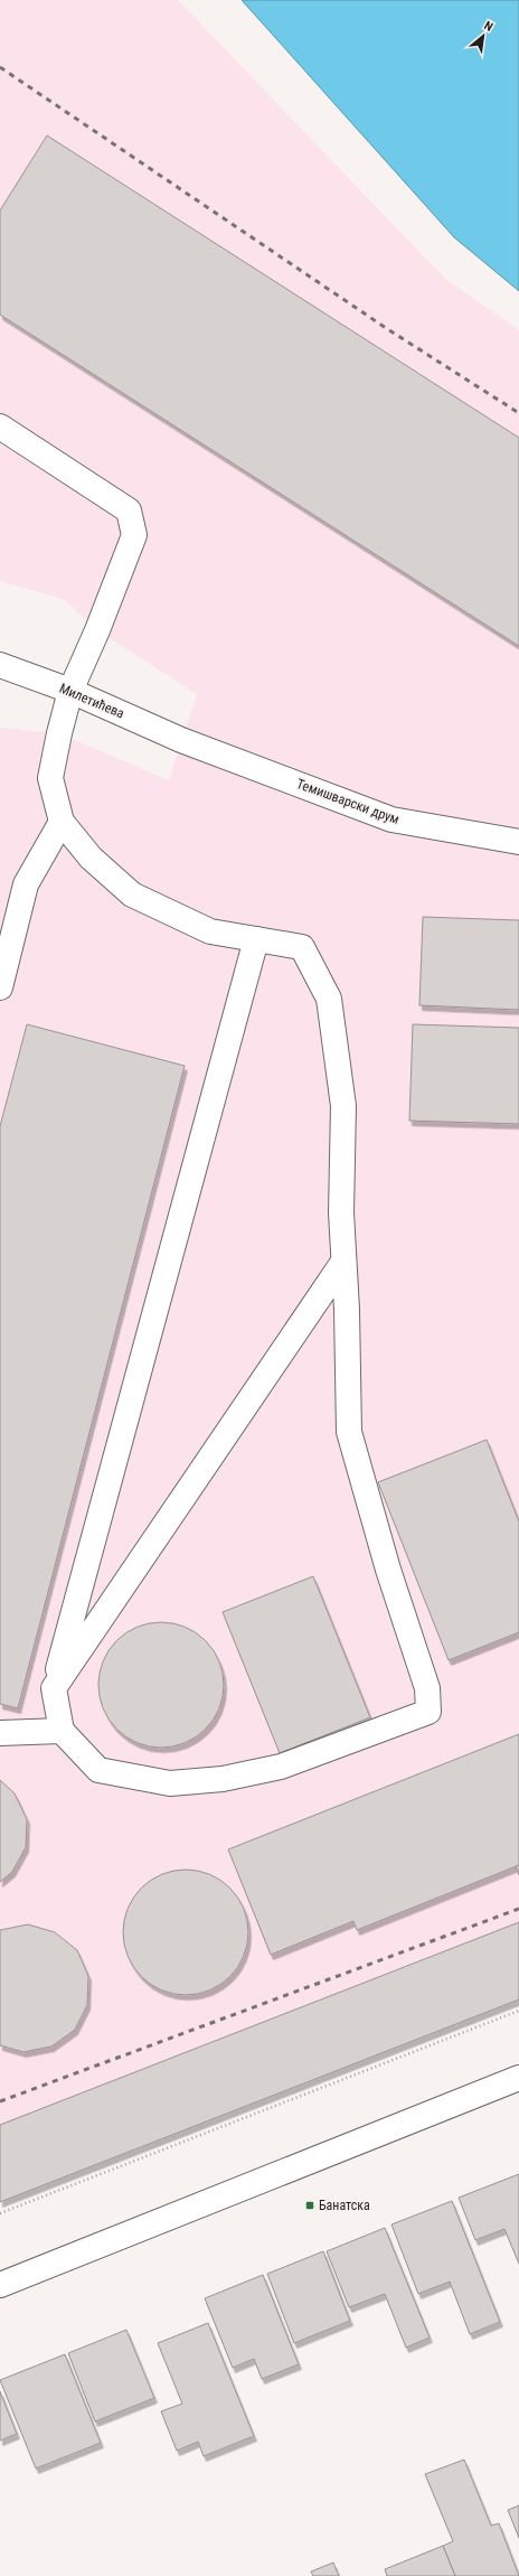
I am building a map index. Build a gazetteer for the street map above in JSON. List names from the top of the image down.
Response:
{
  "streets": {
    "main road": ["Милетићева", "Темишварски друм"]
  },
  "crossings": [
    ["Милетићева", "Темишварски друм"]
  ],
  "places": {
    "transit": ["Банатска"]
  },
  "north": "top right"
}
